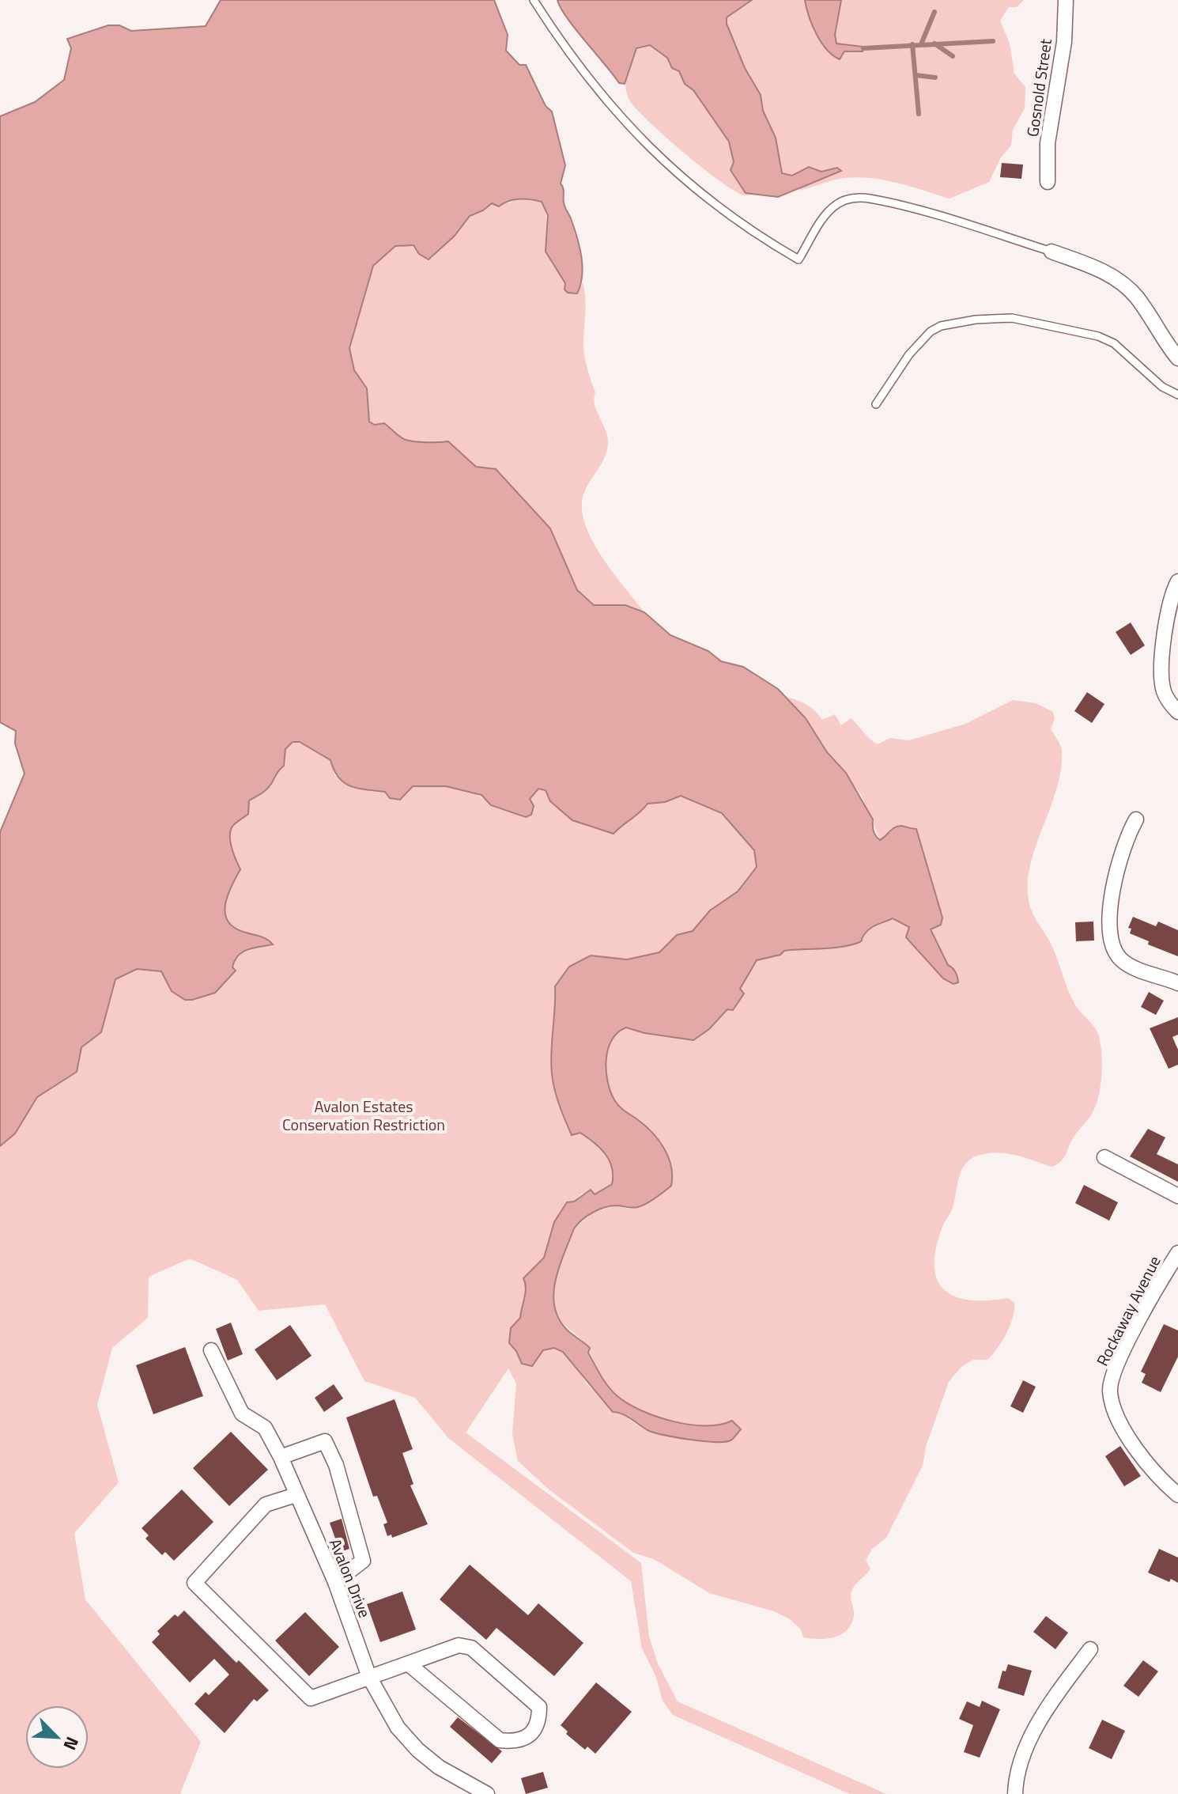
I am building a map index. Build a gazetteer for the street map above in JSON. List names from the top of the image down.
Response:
{
  "streets": {
    "street": ["Gosnold Street", "Rockaway Avenue", "Avalon Drive"]
  },
  "parks": ["Avalon Estates Conservation Restriction"],
  "north": "bottom right"
}
